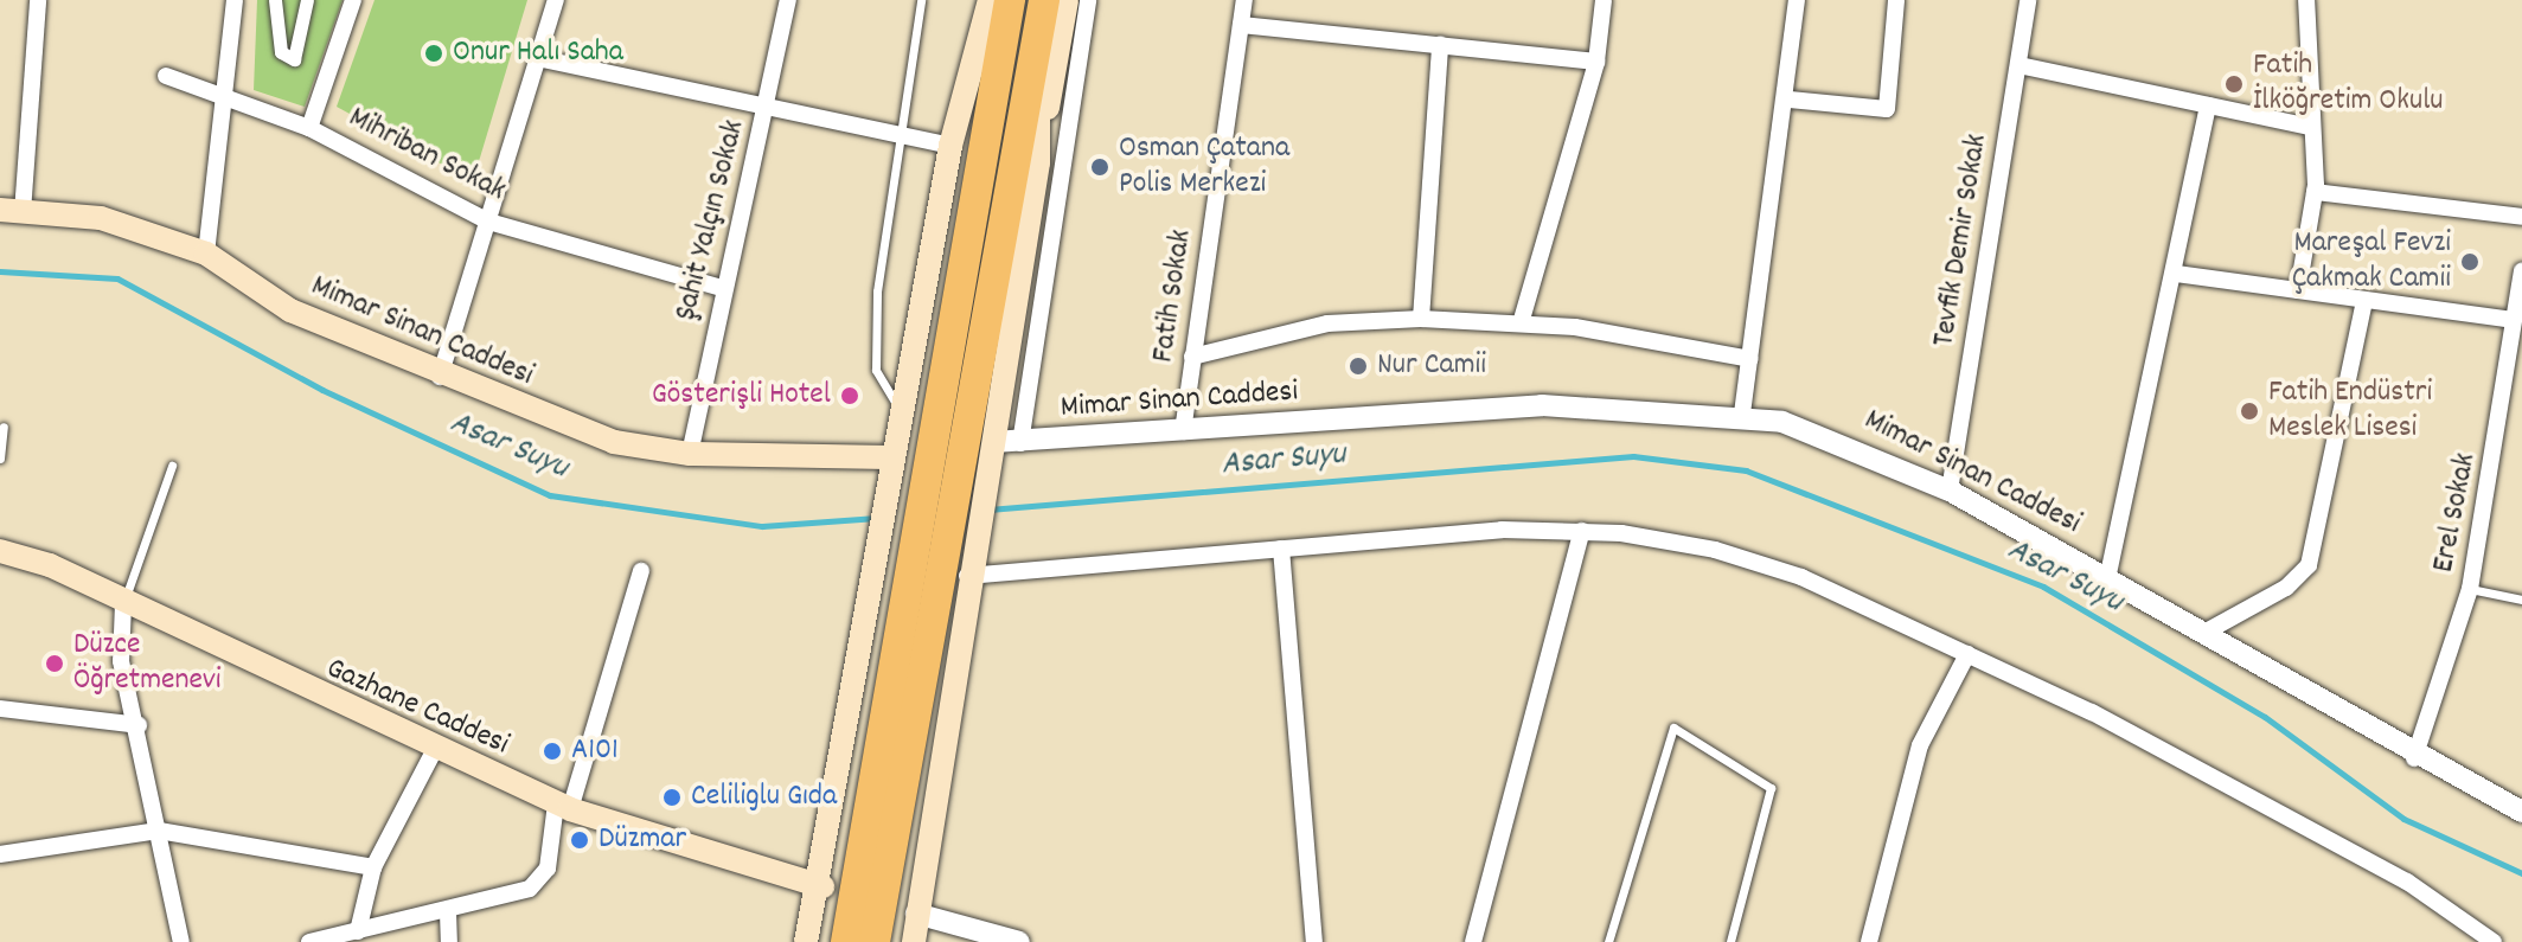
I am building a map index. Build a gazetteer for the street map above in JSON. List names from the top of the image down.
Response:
{
  "streets": {
    "main road": ["Mimar Sinan Caddesi", "Gazhane Caddesi"],
    "street": [
      "Mihriban Sokak",
      "Şahit Yalçın Sokak",
      "Tevfik Demir Sokak",
      "Fatih Sokak",
      "Erel Sokak"
    ]
  },
  "crossings": [
    ["Mihriban Sokak", "Şahit Yalçın Sokak"],
    ["Şahit Yalçın Sokak", "Mimar Sinan Caddesi"],
    ["Tevfik Demir Sokak", "Mimar Sinan Caddesi"],
    ["Fatih Sokak", "Mimar Sinan Caddesi"],
    ["Mimar Sinan Caddesi", "Erel Sokak"]
  ],
  "water": ["Asar Suyu"],
  "places": [
    "Onur Halı Saha",
    "Fatih İlköğretim Okulu",
    "Osman Çatana Polis Merkezi",
    "Mareşal Fevzi Çakmak Camii",
    "Nur Camii",
    "Gösterişli Hotel",
    "Fatih Endüstri Meslek Lisesi",
    "Düzce Öğretmenevi",
    "A101",
    "Celiliglu Gıda",
    "Düzmar"
  ]
}
